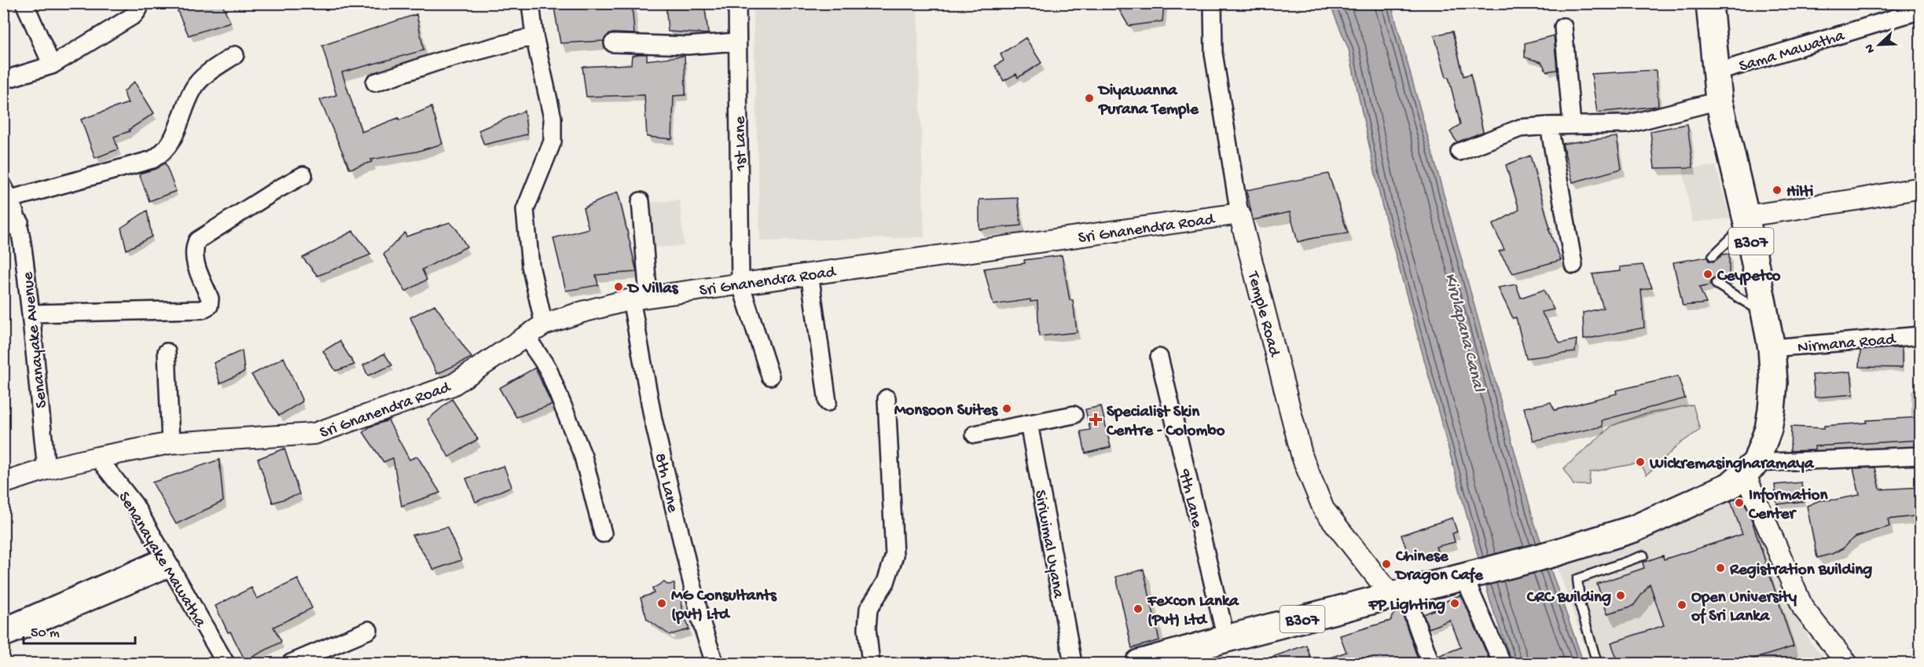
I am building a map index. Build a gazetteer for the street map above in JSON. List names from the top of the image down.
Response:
{
  "streets": {
    "main road": ["B307"],
    "street": [
      "Sama Mawatha",
      "1st Lane",
      "Sri Gnanendra Road",
      "Temple Road",
      "Senanayake Avenue",
      "Nirmana Road",
      "8th Lane",
      "9th Lane",
      "Siriwimal Uyana",
      "Senanayake Mawatha"
    ]
  },
  "crossings": [
    ["Sama Mawatha", "B307"],
    ["1st Lane", "Sri Gnanendra Road"],
    ["Sri Gnanendra Road", "Temple Road"],
    ["Sri Gnanendra Road", "Senanayake Avenue"],
    ["Sri Gnanendra Road", "8th Lane"],
    ["Sri Gnanendra Road", "Senanayake Mawatha"],
    ["B307", "Temple Road"],
    ["B307", "Nirmana Road"],
    ["B307", "9th Lane"]
  ],
  "water": ["Kirulapana Canal"],
  "places": {
    "other": [
      "Diyawanna Purana Temple",
      "Hilti",
      "Ceypetco",
      "D Villas",
      "Monsoon Suites",
      "Wickremasingharamaya",
      "Information Center",
      "Chinese Dragon Cafe",
      "Registration Building",
      "CRC Building",
      "MG Consultants (pvt) Ltd",
      "FP Lighting",
      "Open University of Sri Lanka",
      "Fexcon Lanka (Pvt) Ltd"
    ],
    "health": ["Specialist Skin Centre - Colombo"]
  },
  "scale_bar": "50 m",
  "north": "bottom left"
}
